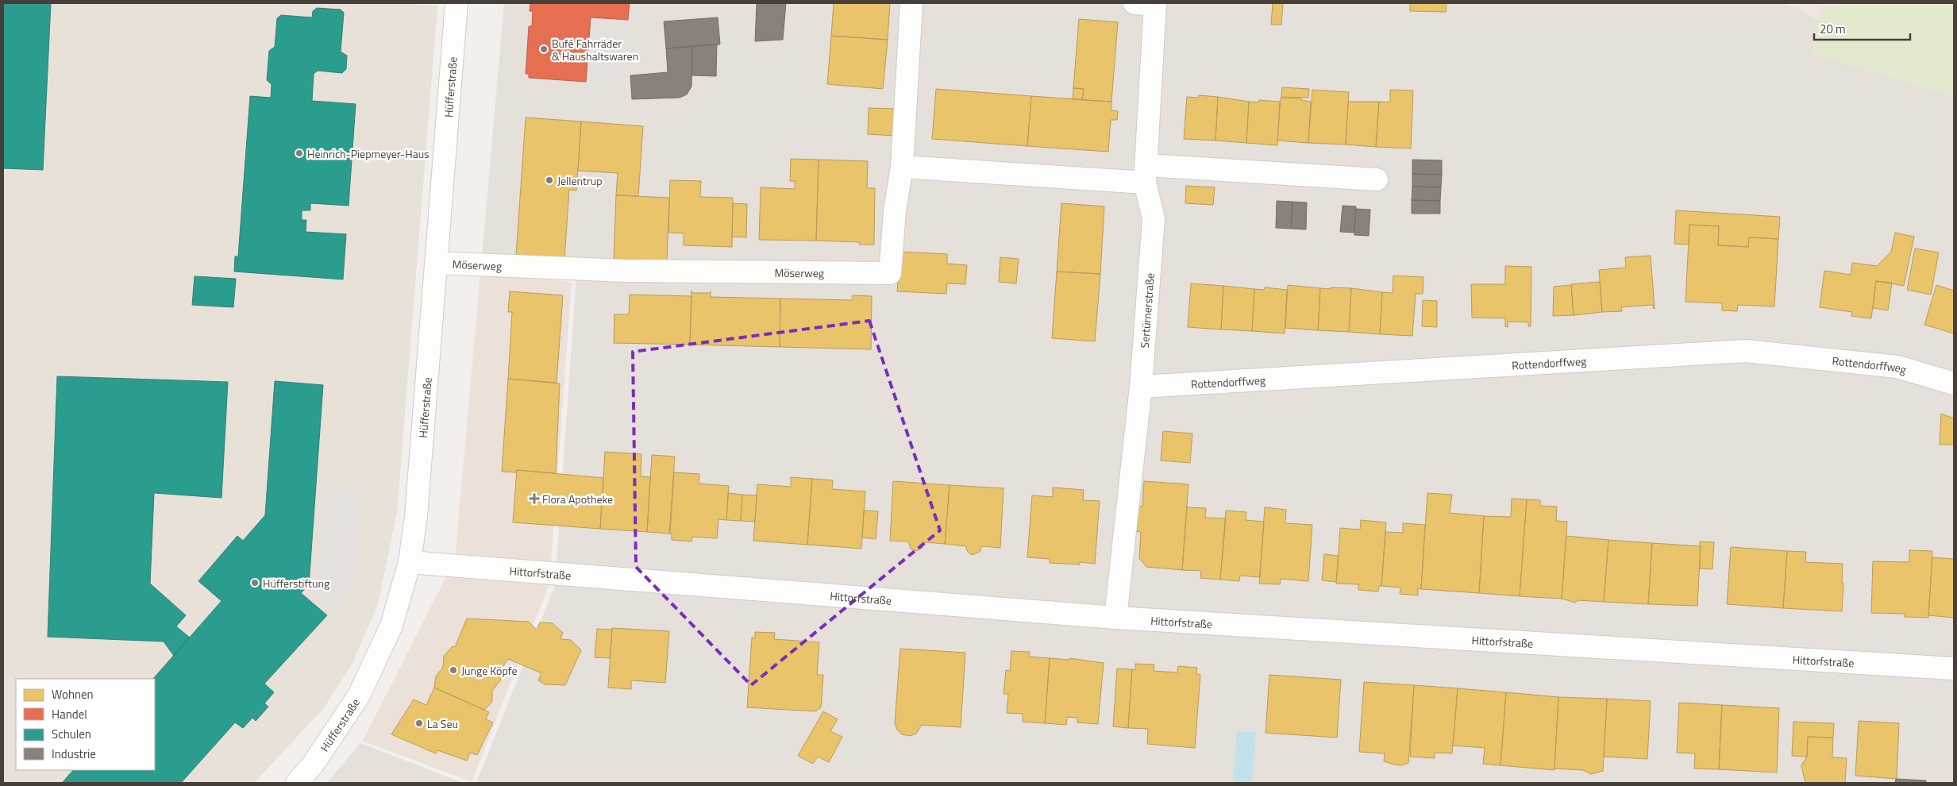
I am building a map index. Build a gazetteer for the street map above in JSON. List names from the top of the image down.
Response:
{
  "streets": {
    "street": [
      "Hüfferstraße",
      "Möserweg",
      "Sertürnerstraße",
      "Rottendorffweg",
      "Hittorfstraße"
    ]
  },
  "crossings": [
    ["Hüfferstraße", "Möserweg"],
    ["Hüfferstraße", "Hittorfstraße"],
    ["Sertürnerstraße", "Rottendorffweg"],
    ["Sertürnerstraße", "Hittorfstraße"]
  ],
  "places": {
    "other": [
      "Bufé Fahrräder & Haushaltswaren",
      "Heinrich-Piepmeyer-Haus",
      "Jellentrup",
      "Hüfferstiftung",
      "Junge Köpfe",
      "La Seu"
    ],
    "health": ["Flora Apotheke"]
  },
  "legend": [
    "Wohnen",
    "Handel",
    "Schulen",
    "Industrie"
  ],
  "scale_bar": "20 m"
}
